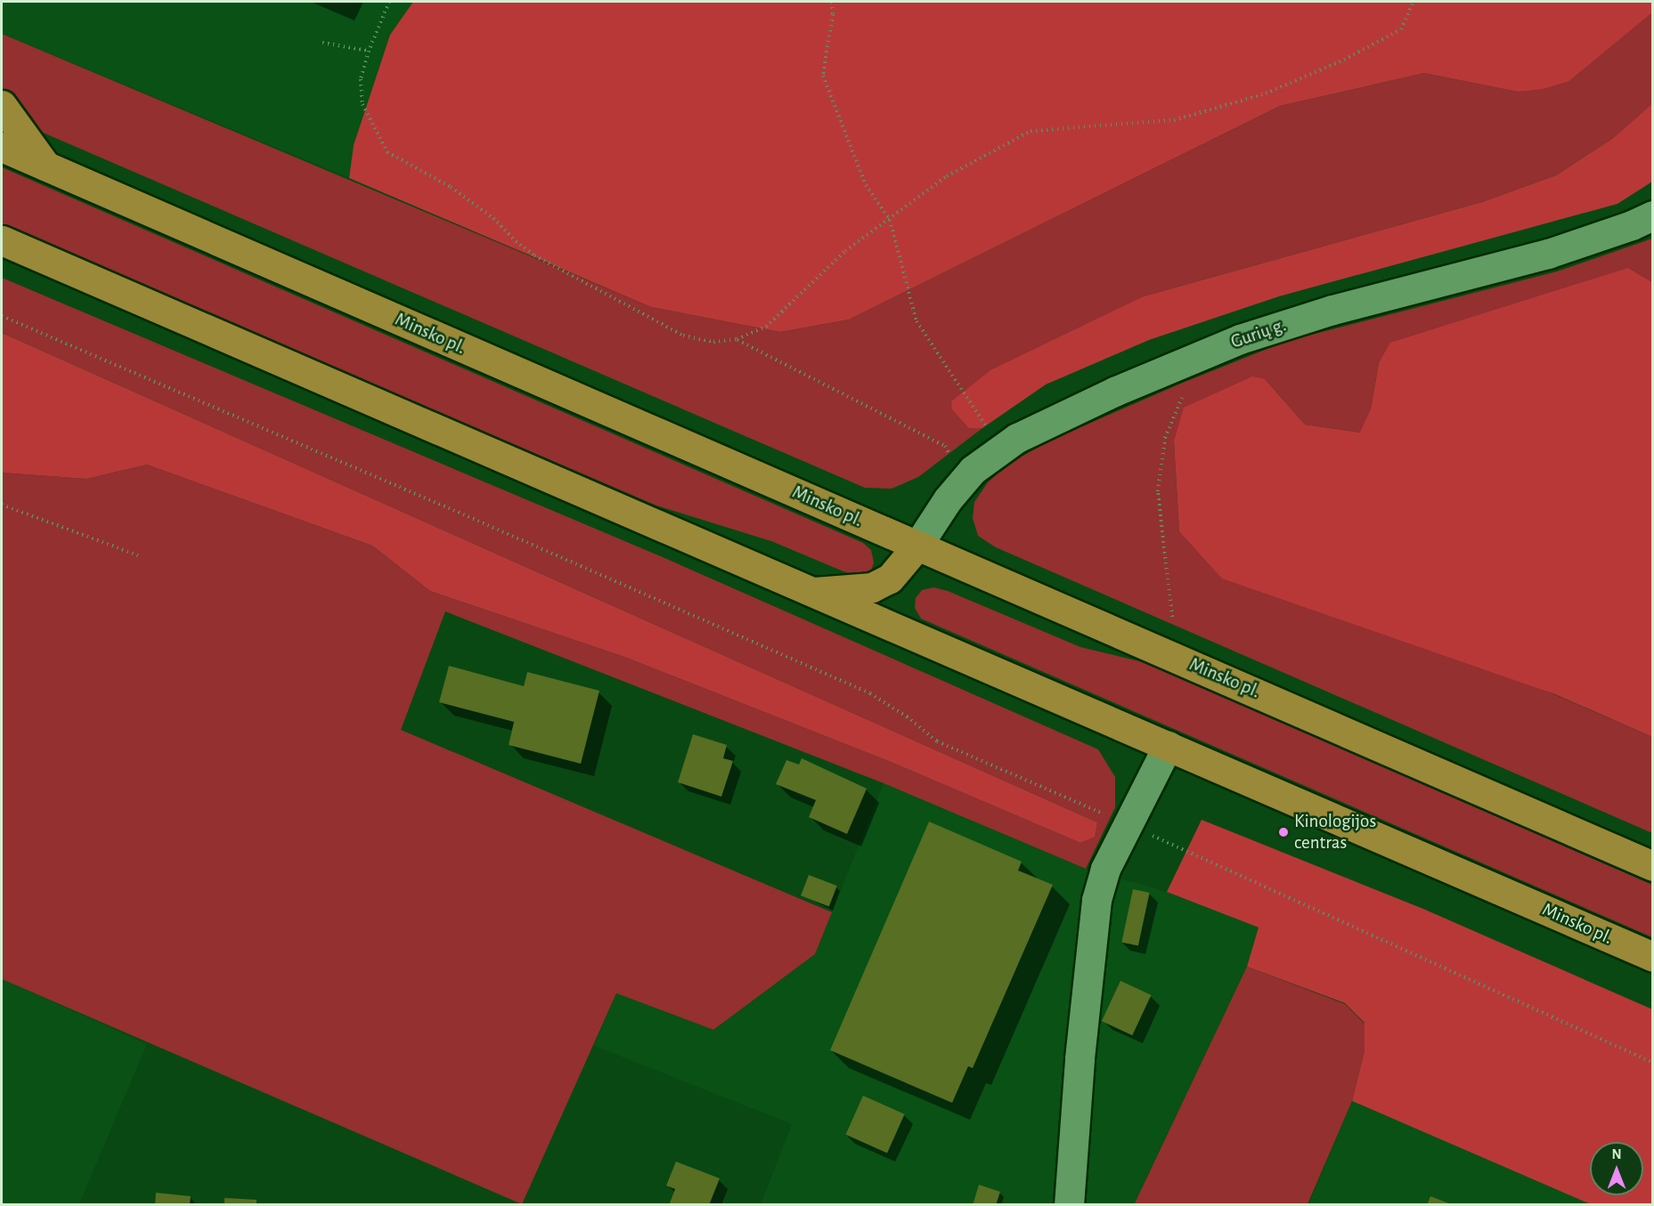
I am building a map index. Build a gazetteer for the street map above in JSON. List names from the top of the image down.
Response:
{
  "streets": {
    "highway": ["Minsko pl."],
    "street": ["Gurių g."]
  },
  "crossings": [
    ["Minsko pl.", "Gurių g."]
  ],
  "places": ["Kinologijos centras"],
  "north": "top"
}
